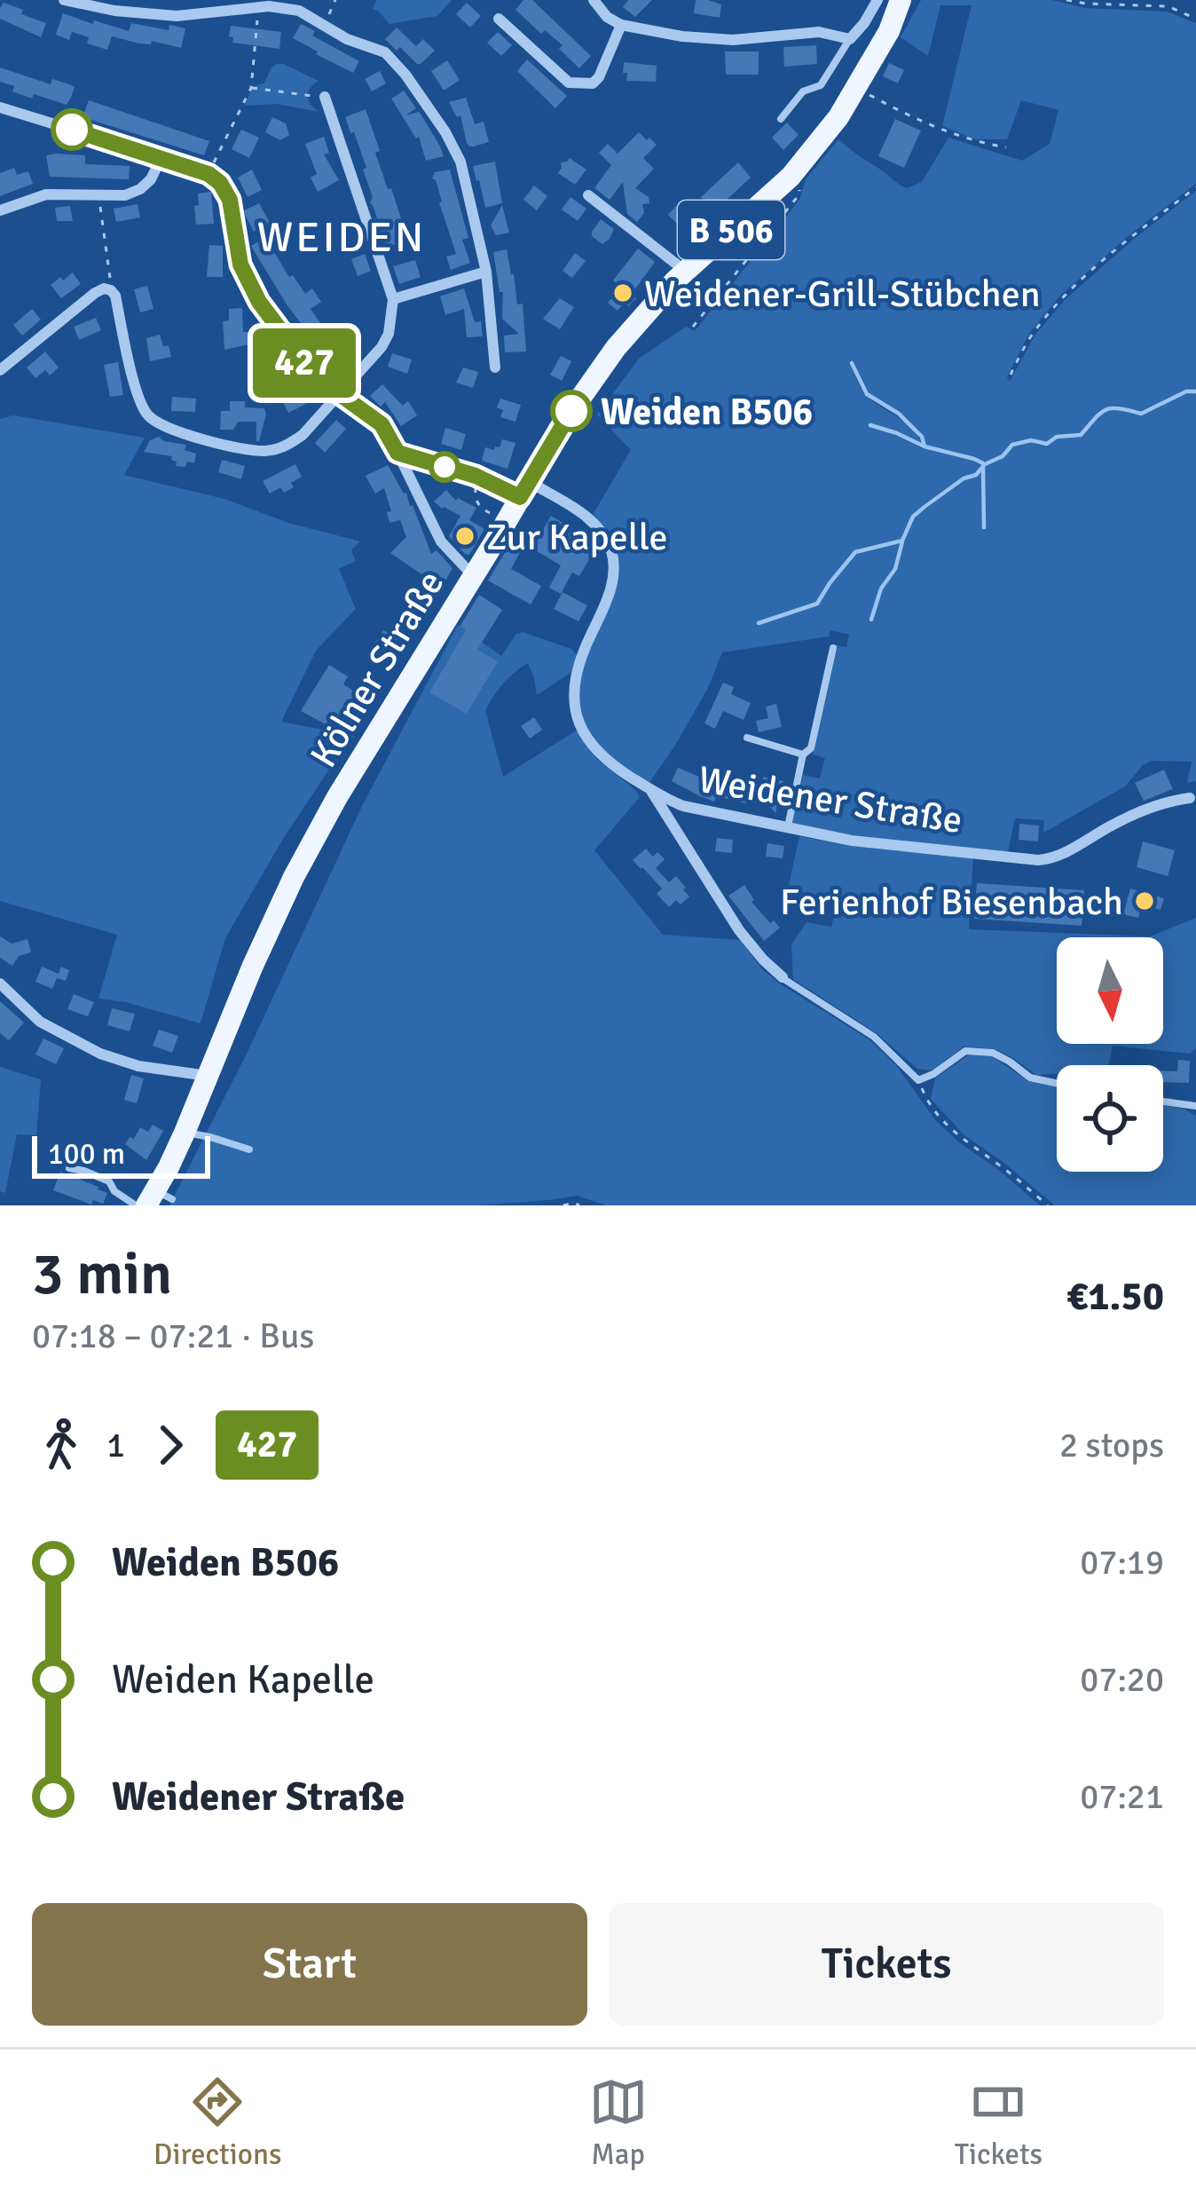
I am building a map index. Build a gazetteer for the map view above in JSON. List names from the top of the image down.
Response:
{
  "streets": {
    "main road": ["B 506", "Kölner Straße"],
    "street": ["Weidener Straße"]
  },
  "crossings": [
    ["Kölner Straße", "Weidener Straße"]
  ],
  "districts": ["WEIDEN"],
  "places": [
    "Weidener-Grill-Stübchen",
    "Weiden B506",
    "Zur Kapelle",
    "Ferienhof Biesenbach"
  ],
  "lines": ["bus line 427"],
  "scale_bar": "100 m",
  "north": "bottom",
  "page": {
    "on_map": "427",
    "scale": "100 m",
    "heading": ["3 min", "07:18 – 07:21 · Bus", "€1.50"],
    "legs": ["1", "427", "2 stops"],
    "list": [
      {
        "name": "Weiden B506",
        "value": "07:19"
      },
      {
        "name": "Weiden Kapelle",
        "value": "07:20"
      },
      {
        "name": "Weidener Straße",
        "value": "07:21"
      }
    ],
    "buttons": ["Start", "Tickets"],
    "tabs": ["Directions", "Map", "Tickets"]
  }
}
